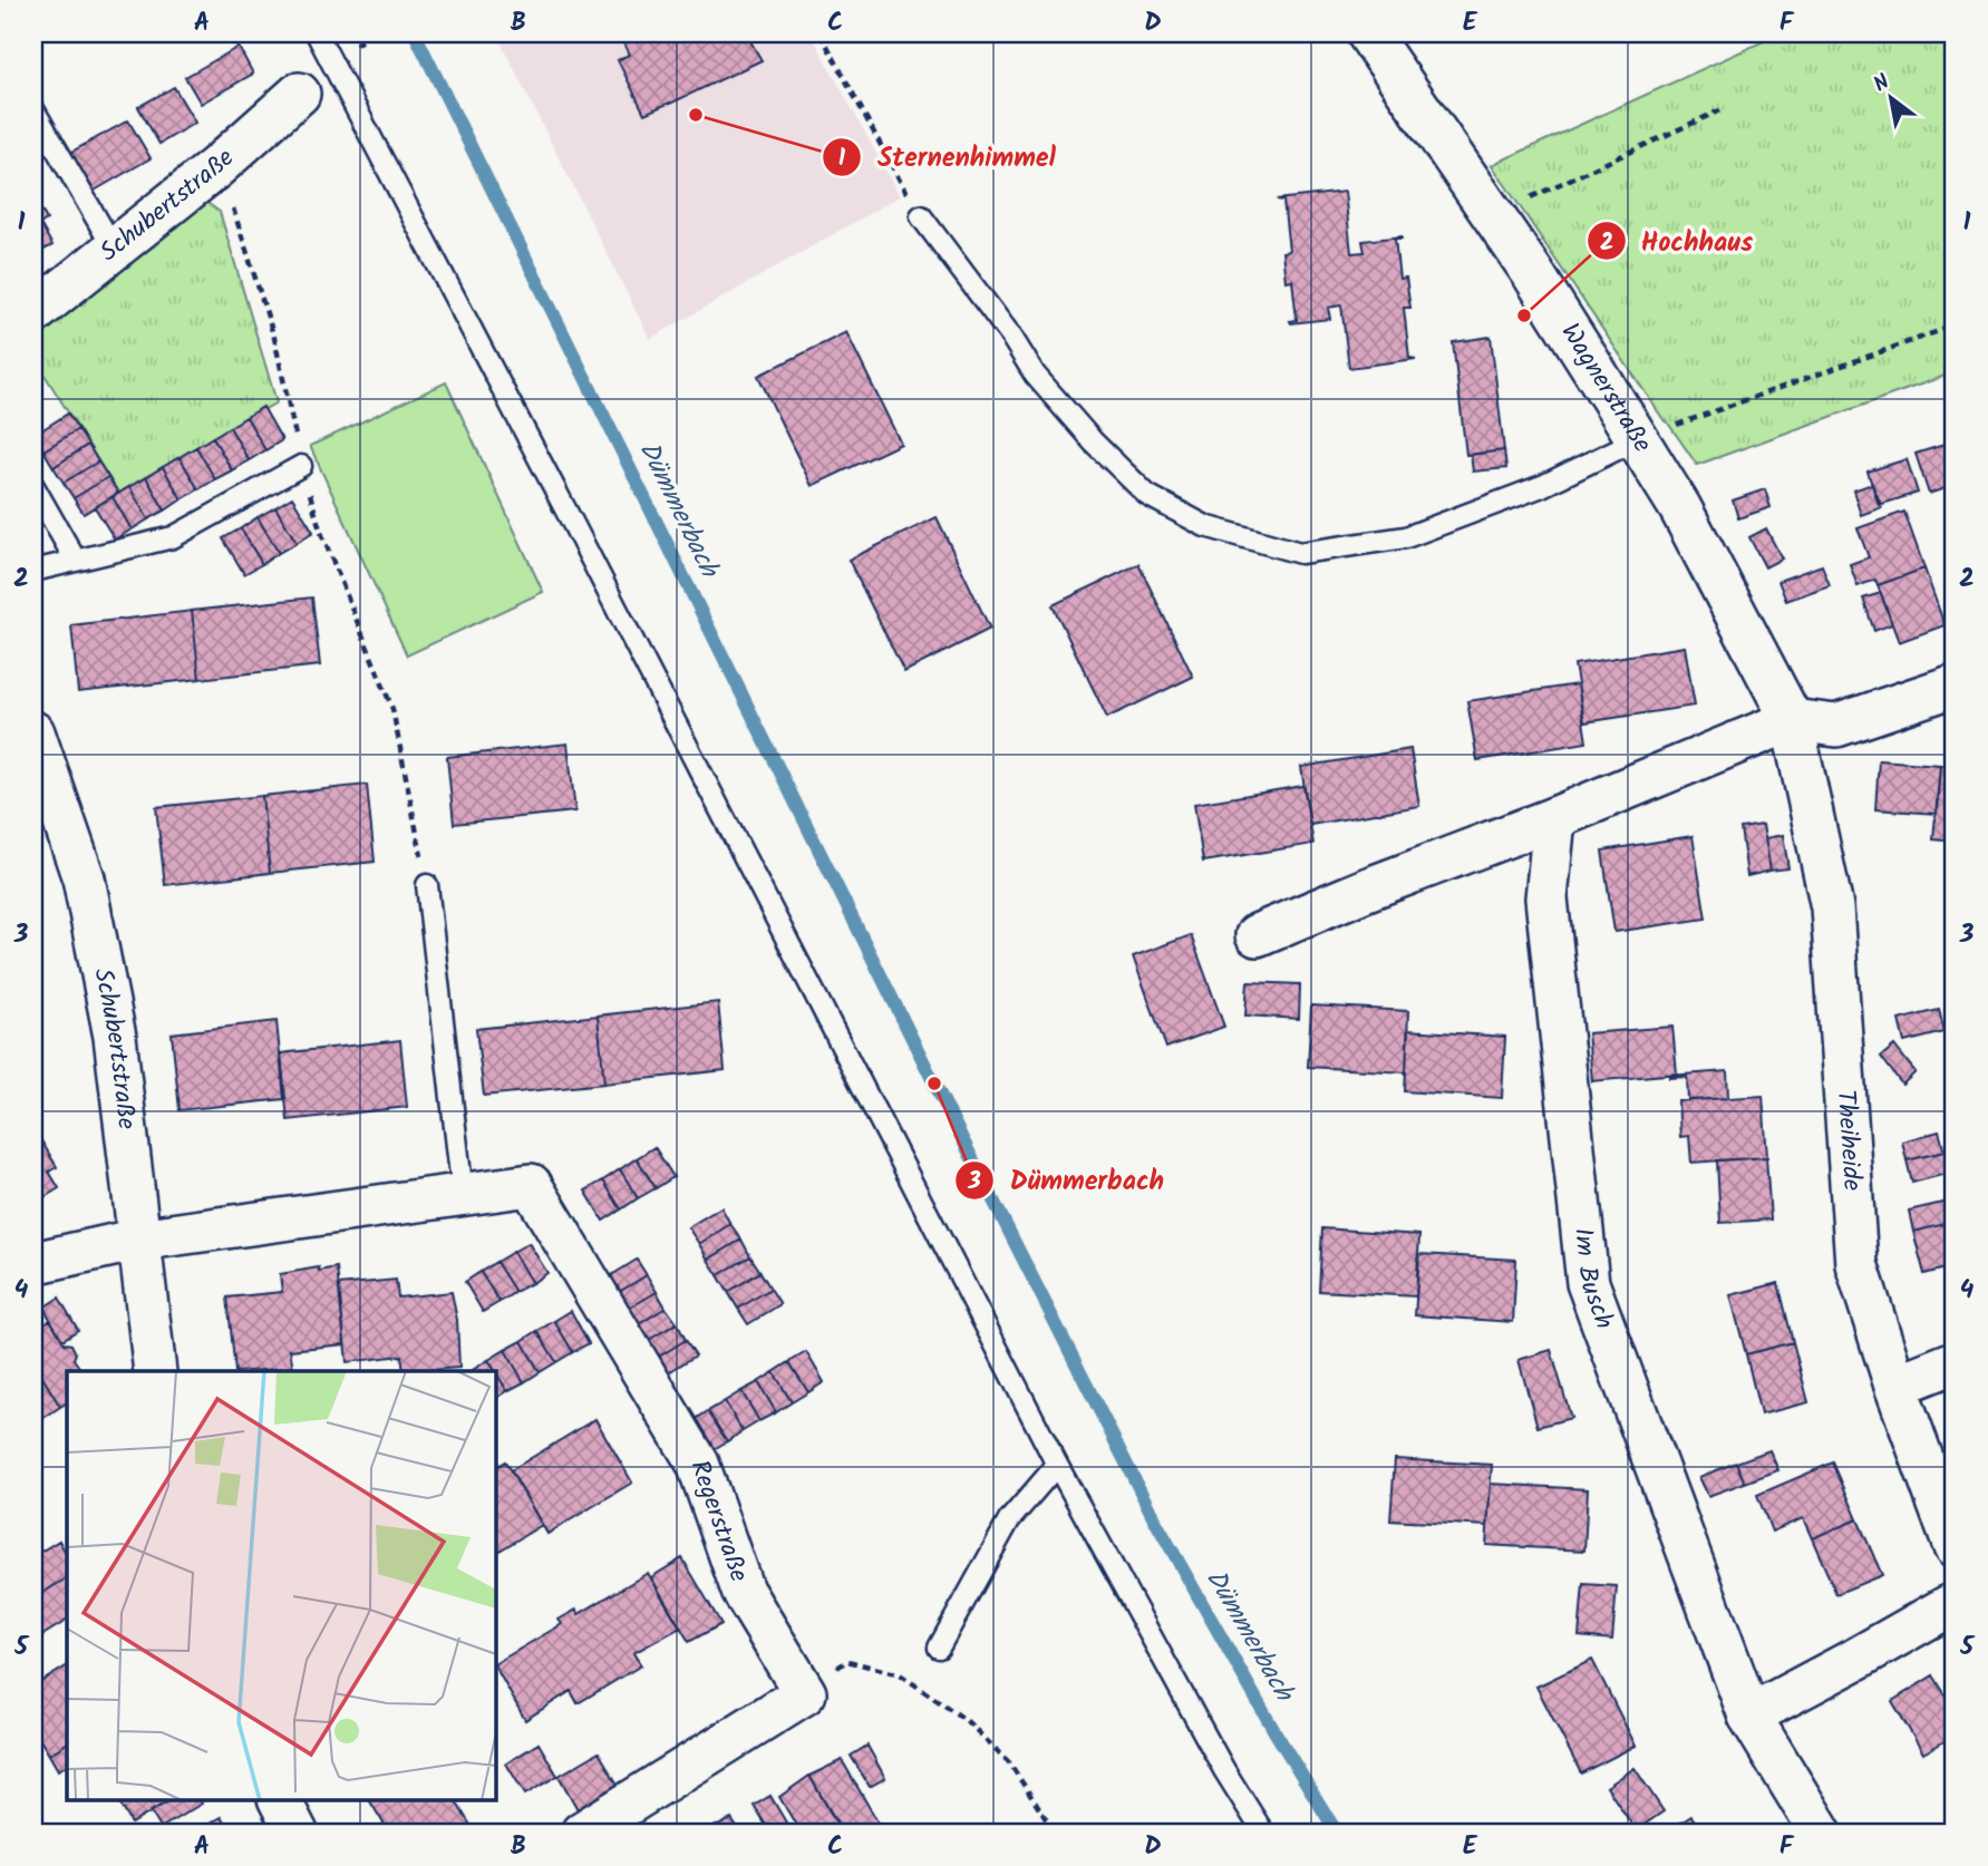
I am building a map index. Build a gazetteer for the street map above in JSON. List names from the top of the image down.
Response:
{
  "streets": {
    "street": [
      "Schubertstraße",
      "Wagnerstraße",
      "Theiheide",
      "Im Busch",
      "Regerstraße"
    ]
  },
  "crossings": [
    ["Schubertstraße", "Regerstraße"],
    ["Wagnerstraße", "Theiheide"]
  ],
  "water": ["Dümmerbach"],
  "places": ["Sternenhimmel", "Hochhaus", "Dümmerbach"],
  "north": "top left",
  "grid": {
    "columns": [
      "A",
      "B",
      "C",
      "D",
      "E",
      "F"
    ],
    "rows": [
      "1",
      "2",
      "3",
      "4",
      "5"
    ]
  }
}
